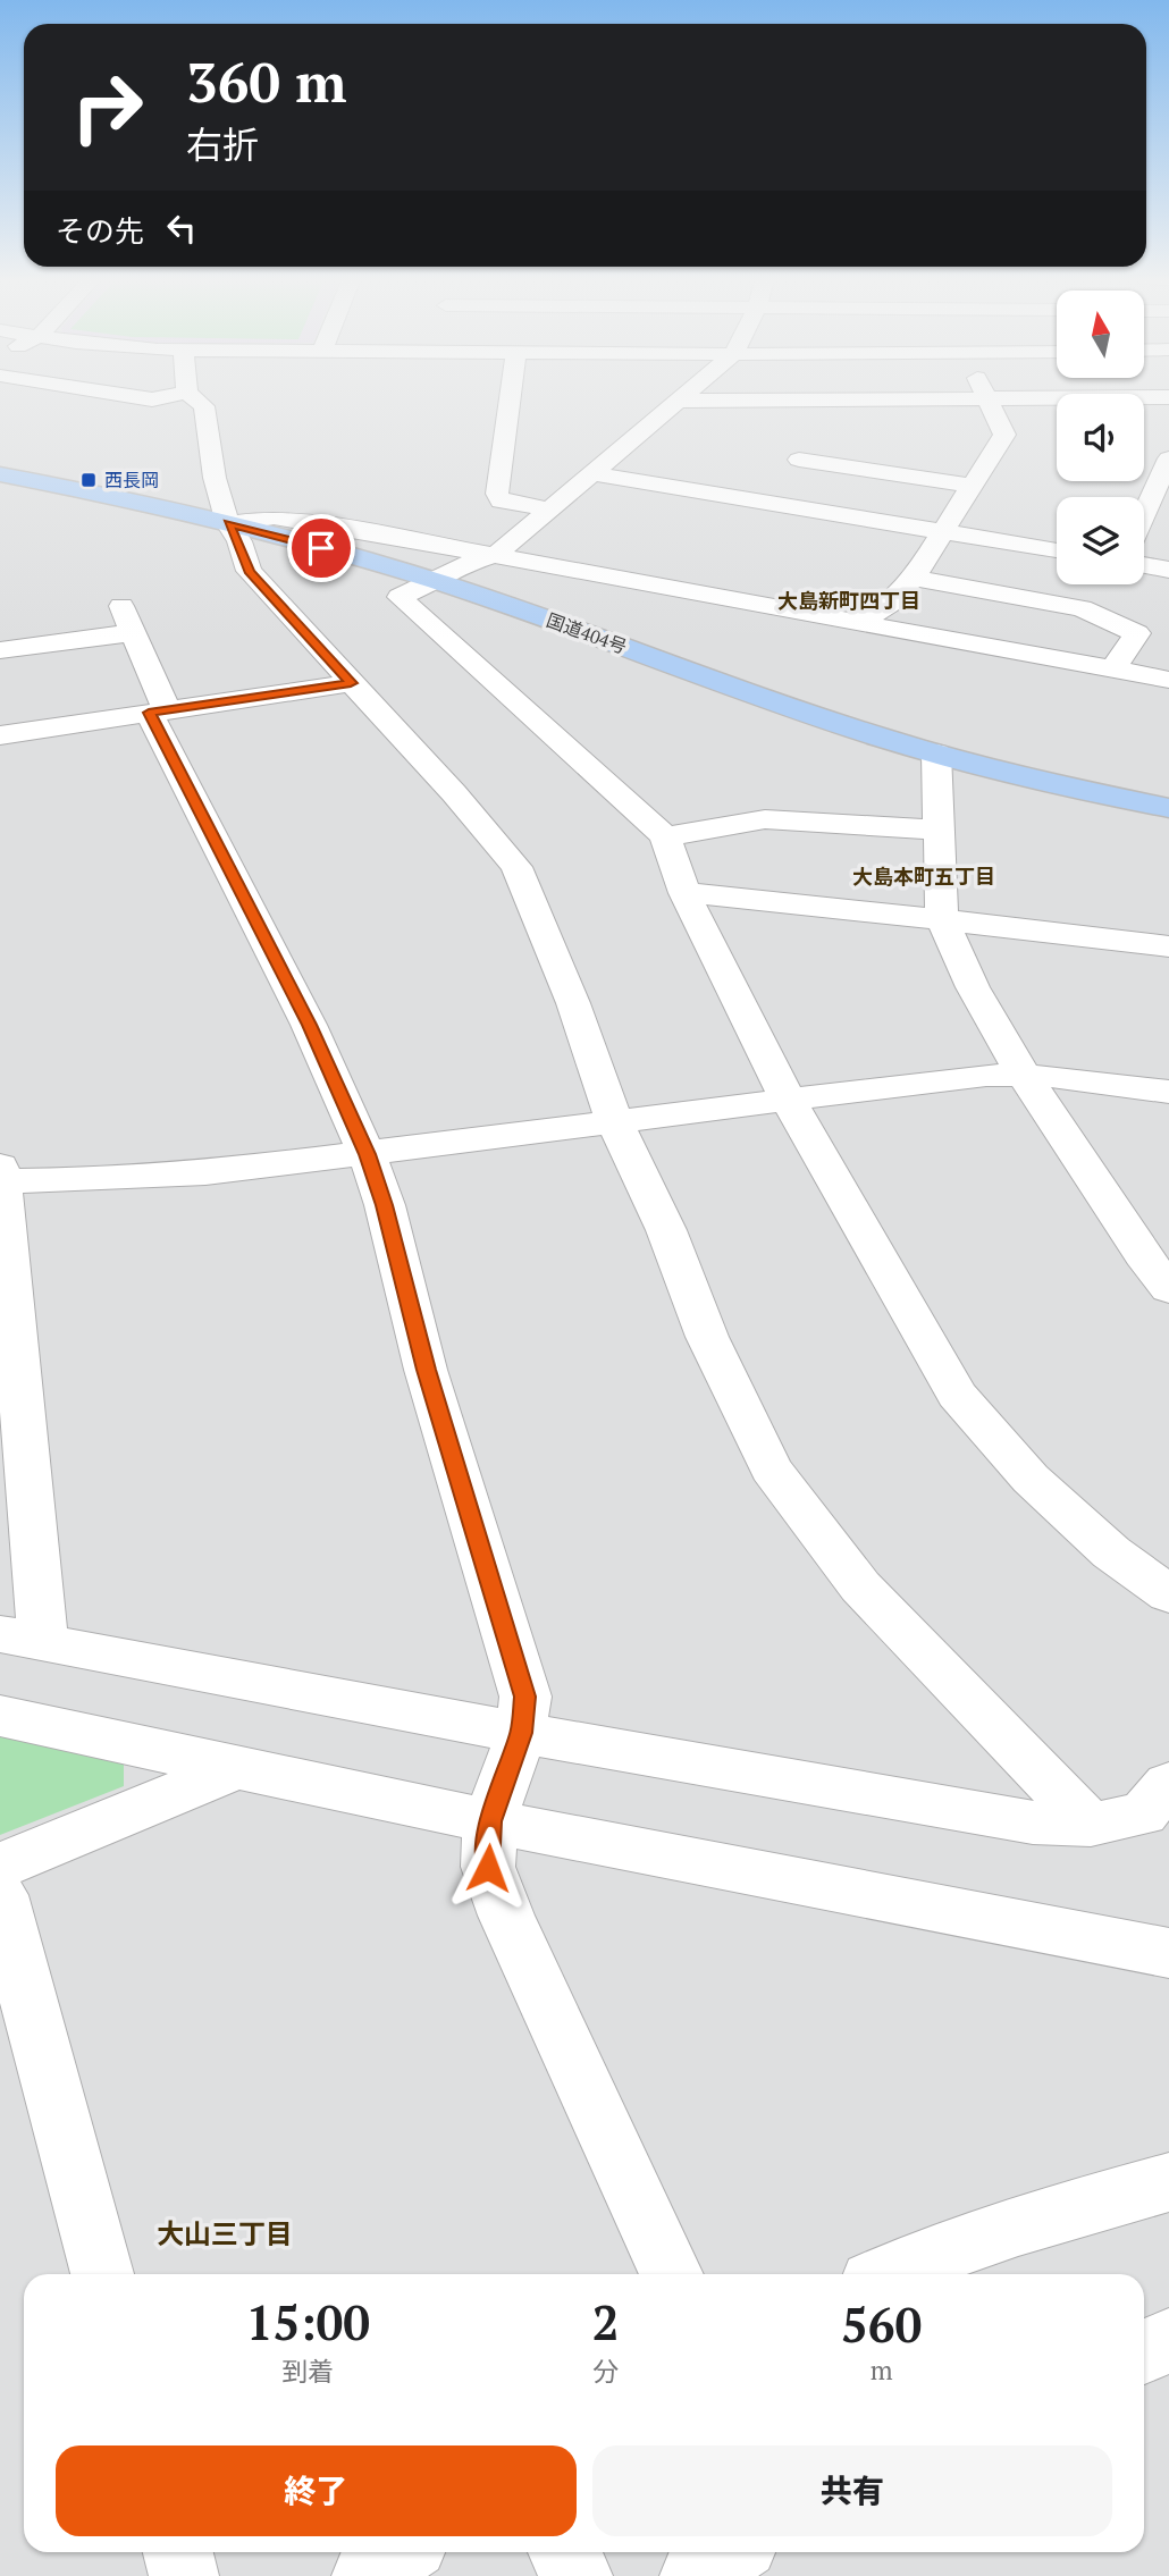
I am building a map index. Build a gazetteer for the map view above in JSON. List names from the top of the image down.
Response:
{
  "streets": {
    "highway": ["国道404号"]
  },
  "districts": ["大島新町四丁目", "大島本町五丁目", "大山三丁目"],
  "places": {
    "transit": ["西長岡"]
  },
  "north": "top",
  "page": {
    "turn": ["360 m", "右折"],
    "then": "その先",
    "eta": [
      "15:00",
      "到着",
      "2",
      "分",
      "560",
      "m"
    ],
    "buttons": ["終了", "共有"]
  }
}
